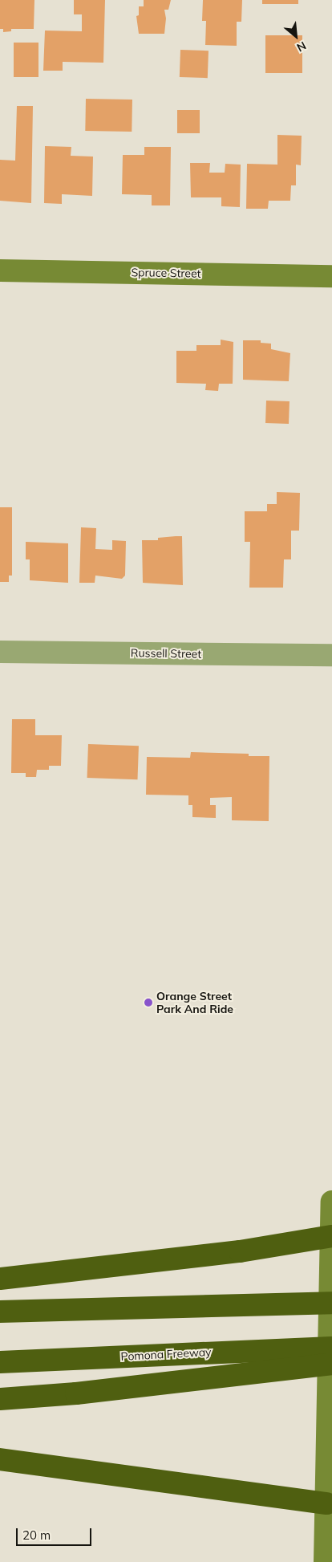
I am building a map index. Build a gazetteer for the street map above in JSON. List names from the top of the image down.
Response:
{
  "streets": {
    "highway": ["Pomona Freeway"],
    "street": ["Spruce Street", "Russell Street"]
  },
  "places": ["Orange Street Park And Ride"],
  "scale_bar": "20 m",
  "north": "bottom right"
}
